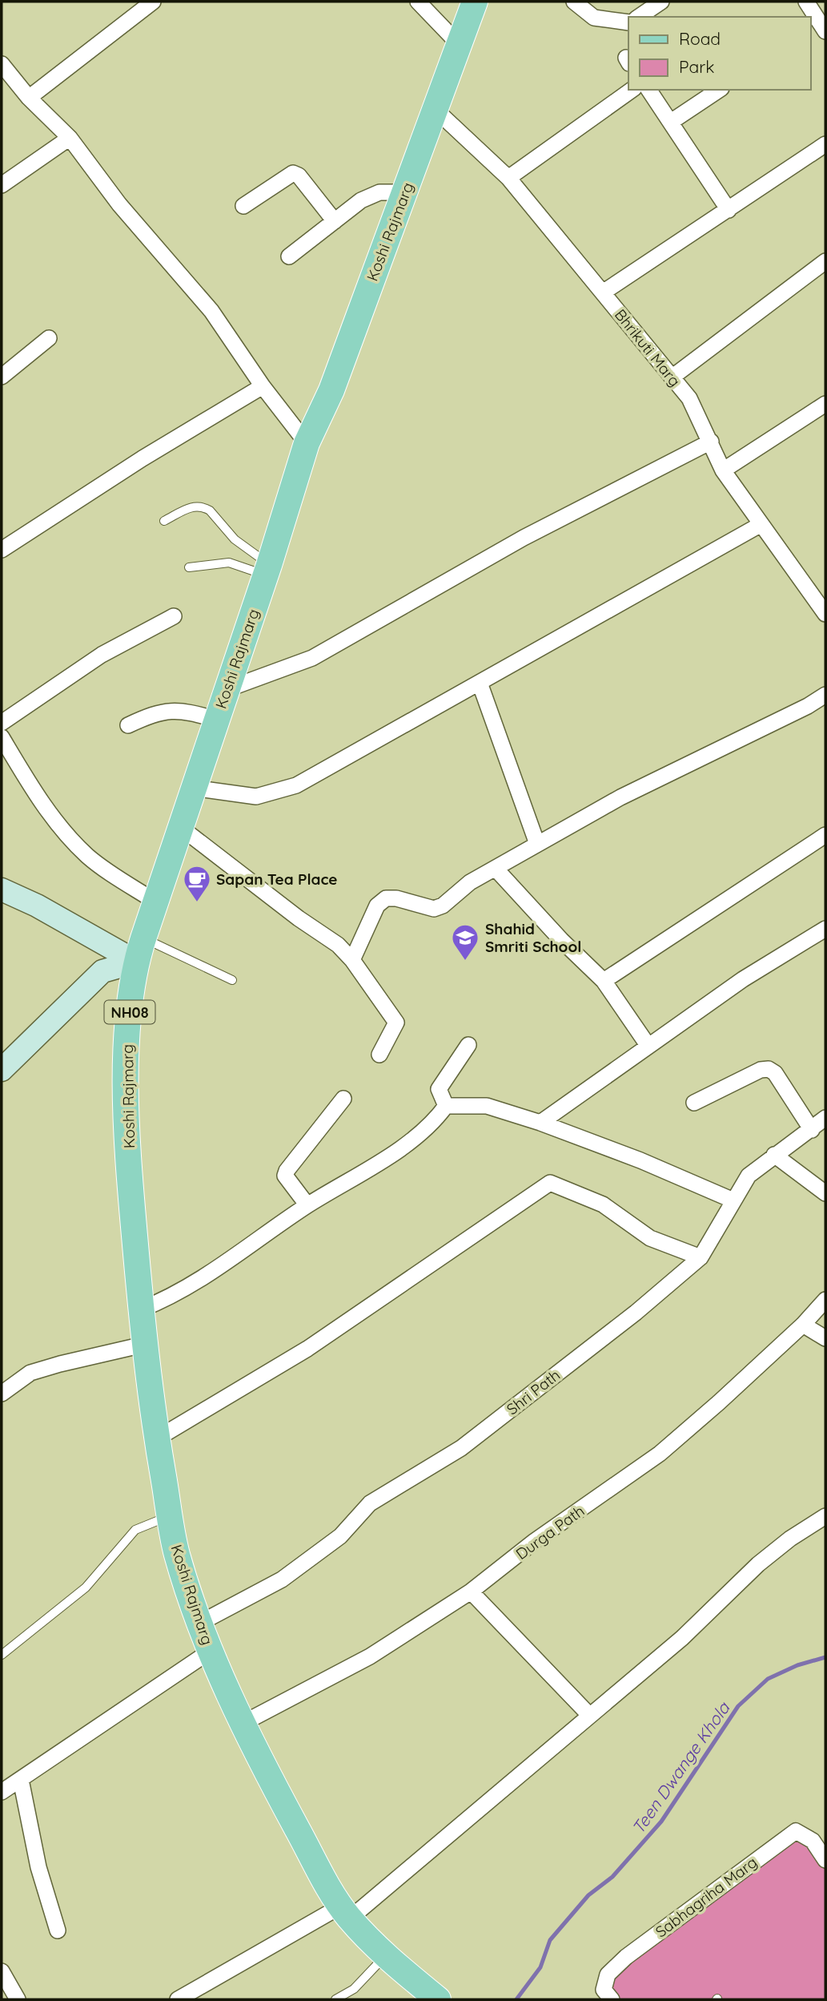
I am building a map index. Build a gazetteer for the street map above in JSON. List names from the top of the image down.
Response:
{
  "streets": {
    "main road": ["Koshi Rajmarg", "NH08"],
    "street": [
      "Bhrikuti Marg",
      "Shri Path",
      "Durga Path",
      "Sabhagriha Marg"
    ]
  },
  "crossings": [
    ["Koshi Rajmarg", "Bhrikuti Marg"],
    ["Koshi Rajmarg", "Shri Path"],
    ["Koshi Rajmarg", "Durga Path"]
  ],
  "water": ["Teen Dwange Khola"],
  "places": {
    "cafe": ["Sapan Tea Place"],
    "school or university": ["Shahid Smriti School"]
  },
  "legend": ["Road", "Park"]
}
